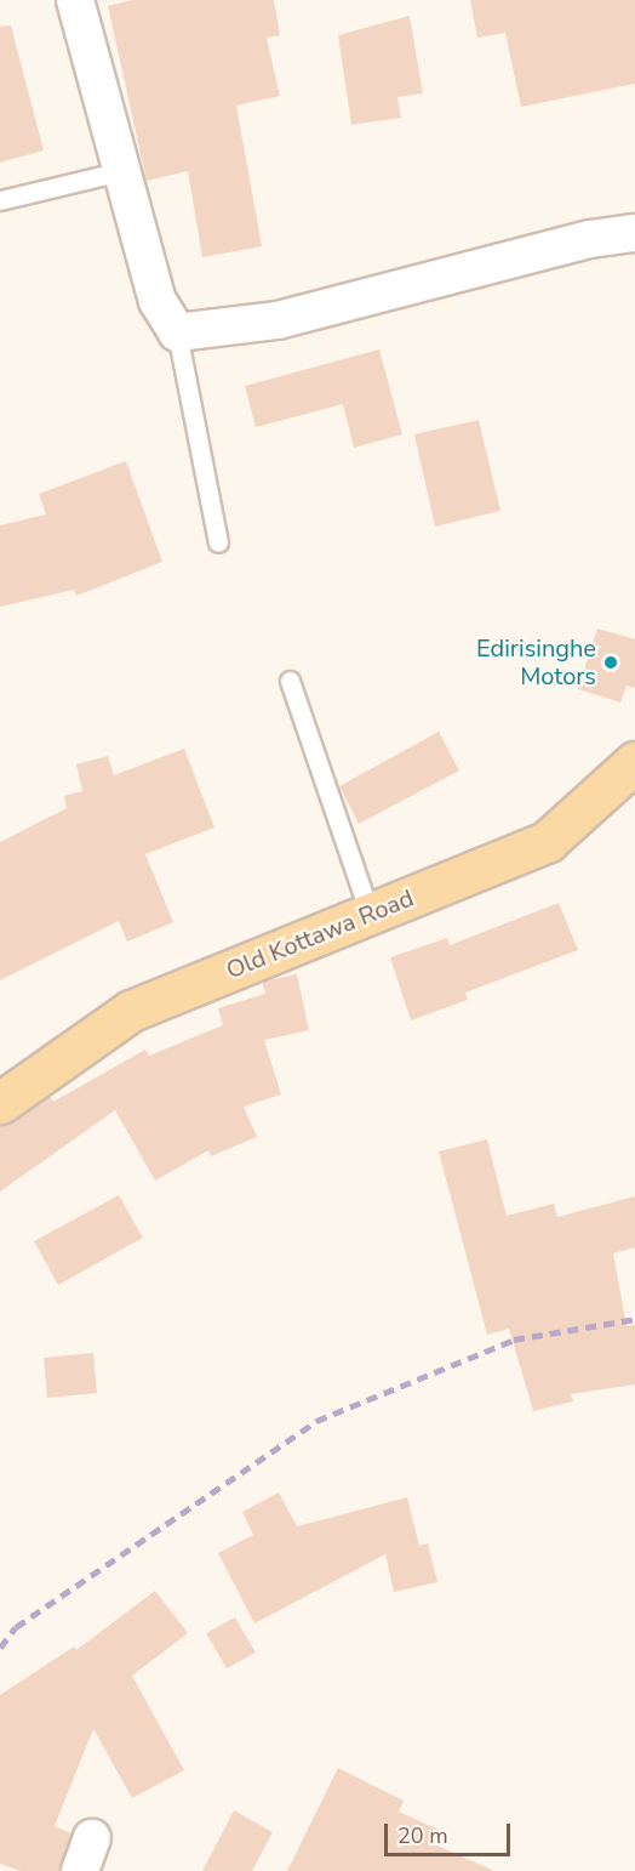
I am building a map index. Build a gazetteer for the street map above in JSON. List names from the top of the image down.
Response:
{
  "streets": {
    "main road": ["Old Kottawa Road"]
  },
  "places": ["Edirisinghe Motors"],
  "scale_bar": "20 m"
}
